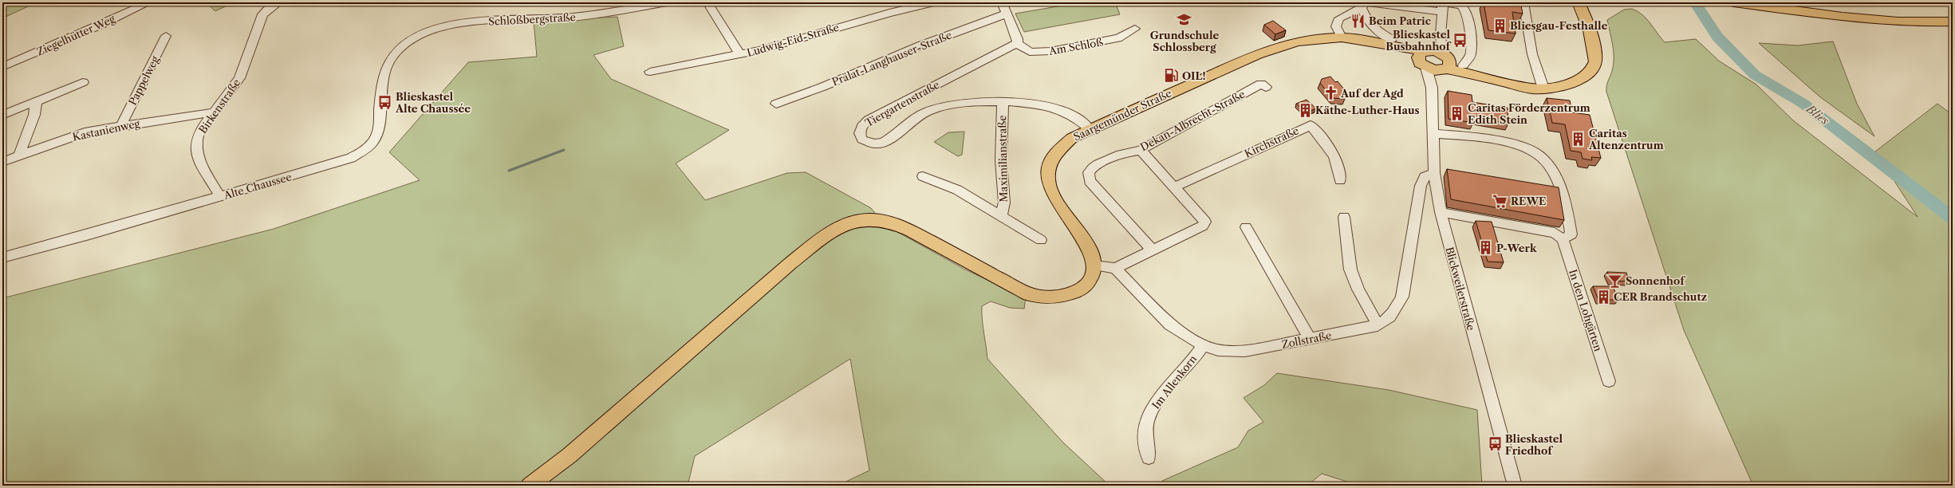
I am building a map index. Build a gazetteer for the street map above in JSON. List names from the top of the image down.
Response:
{
  "streets": {
    "main road": ["Saargemünder Straße"],
    "street": [
      "Schloßbergstraße",
      "Ziegelhütter Weg",
      "Ludwig-Eid-Straße",
      "Am Schloß",
      "Prälat-Langhauser-Straße",
      "Pappelweg",
      "Tiergartenstraße",
      "Birkenstraße",
      "Dekan-Albrecht-Straße",
      "Kastanienweg",
      "Kirchstraße",
      "Maximilianstraße",
      "Alte Chaussee",
      "Blickweilerstraße",
      "In den Lohgärten",
      "Zollstraße",
      "Im Allenkorn"
    ]
  },
  "crossings": [
    ["Schloßbergstraße", "Alte Chaussee"],
    ["Am Schloß", "Tiergartenstraße"],
    ["Pappelweg", "Kastanienweg"],
    ["Tiergartenstraße", "Saargemünder Straße"],
    ["Tiergartenstraße", "Maximilianstraße"],
    ["Birkenstraße", "Kastanienweg"],
    ["Birkenstraße", "Alte Chaussee"],
    ["Saargemünder Straße", "Blickweilerstraße"],
    ["Blickweilerstraße", "Zollstraße"],
    ["Zollstraße", "Im Allenkorn"]
  ],
  "water": ["Blies"],
  "places": {
    "school or university": ["Grundschule Schlossberg"],
    "restaurant": ["Beim Patric"],
    "building": [
      "Bliesgau-Festhalle",
      "Käthe-Luther-Haus",
      "Caritas Förderzentrum Edith Stein",
      "Caritas Altenzentrum",
      "P-Werk",
      "CER Brandschutz"
    ],
    "bus stop": ["Blieskastel Busbahnhof", "Blieskastel Alte Chaussée", "Blieskastel Friedhof"],
    "fuel station": ["OIL!"],
    "church": ["Auf der Agd"],
    "supermarket": ["REWE"],
    "bar": ["Sonnenhof"]
  }
}
